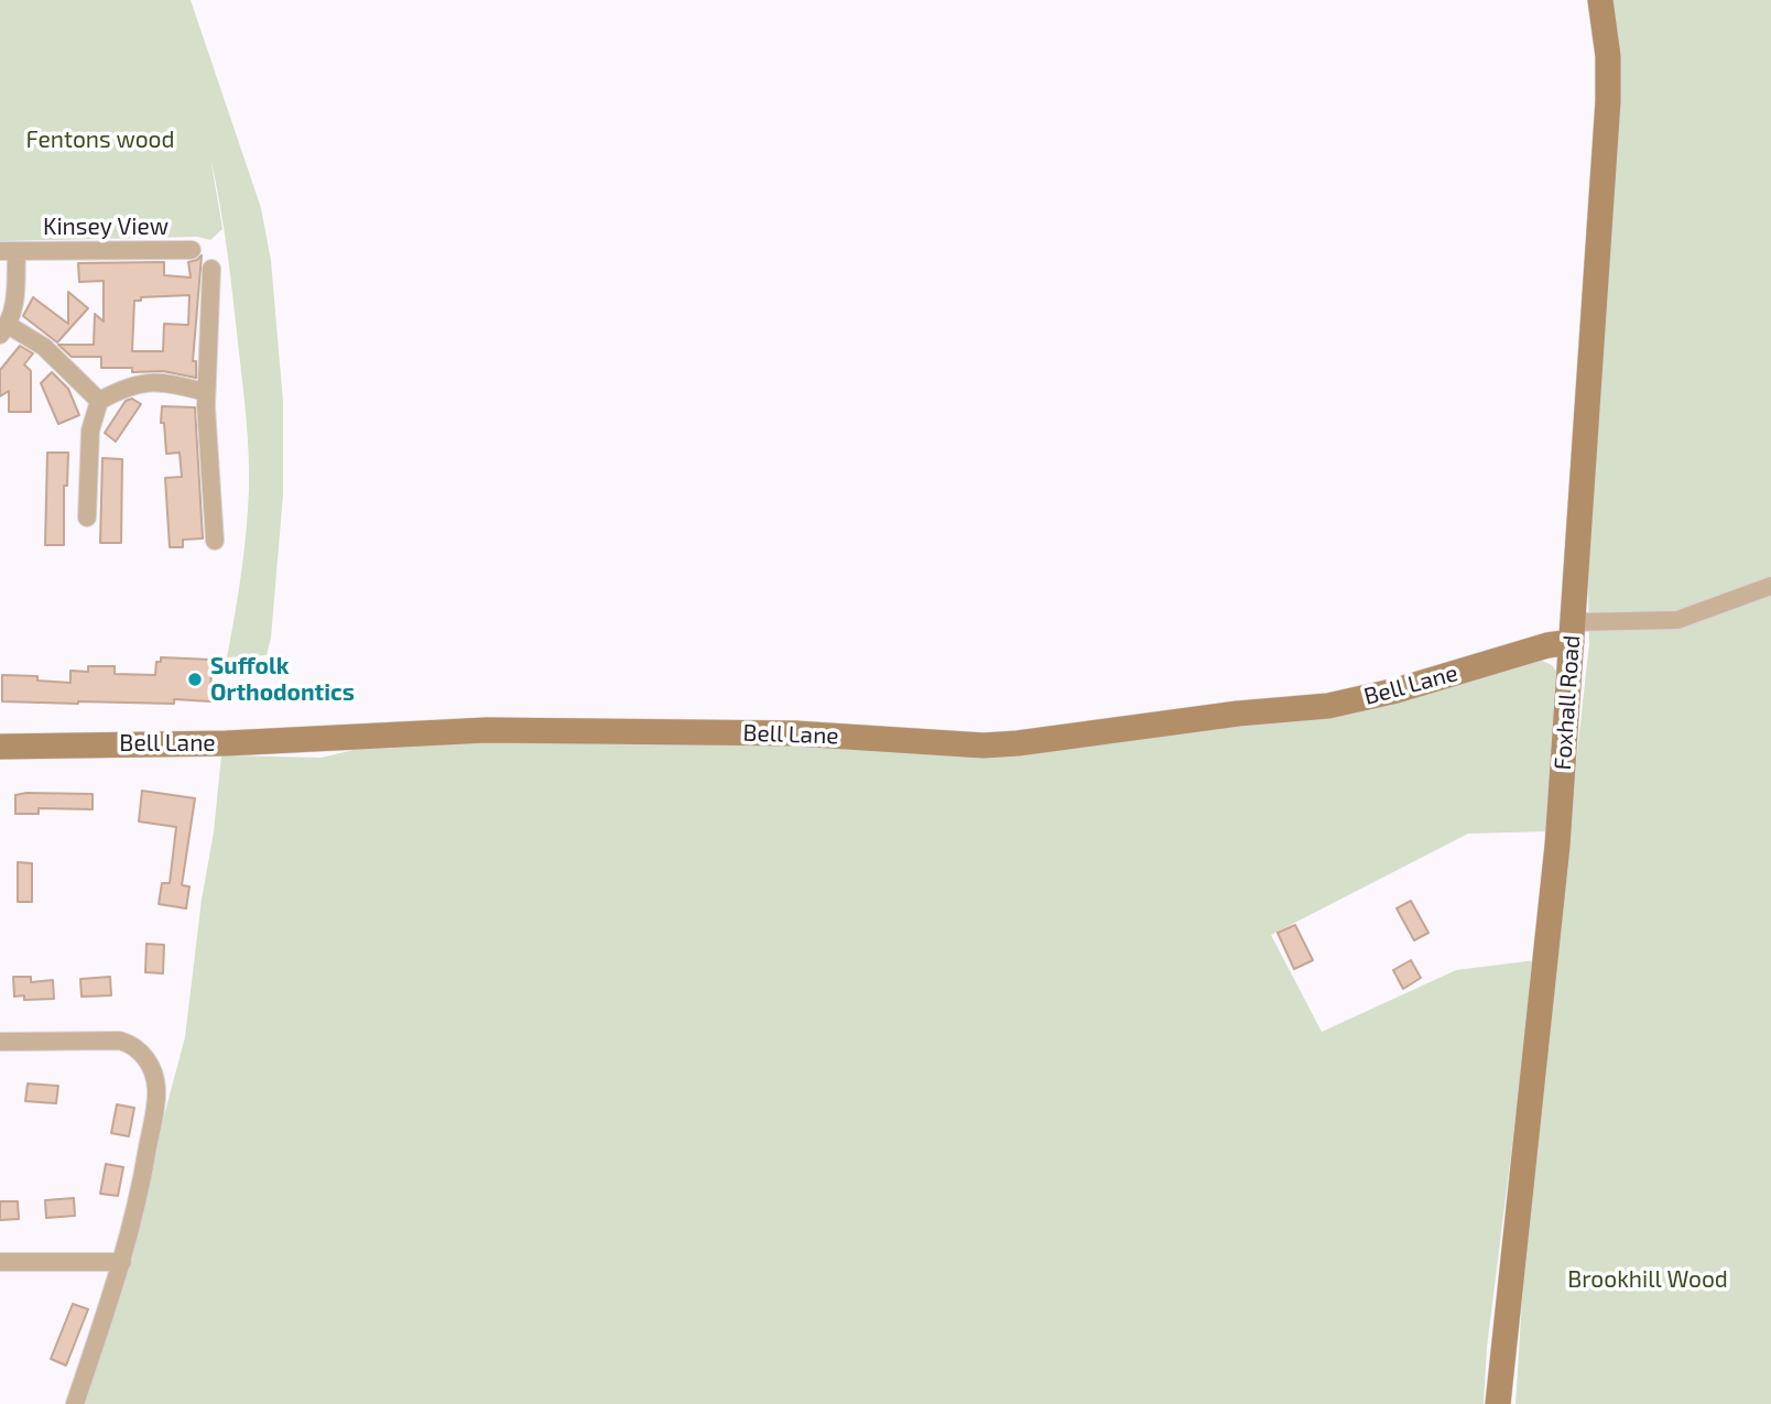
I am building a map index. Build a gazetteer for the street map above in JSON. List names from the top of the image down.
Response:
{
  "streets": {
    "street": ["Kinsey View", "Bell Lane", "Foxhall Road"]
  },
  "crossings": [
    ["Bell Lane", "Foxhall Road"]
  ],
  "parks": ["Fentons wood", "Brookhill Wood"],
  "places": ["Suffolk Orthodontics"]
}
